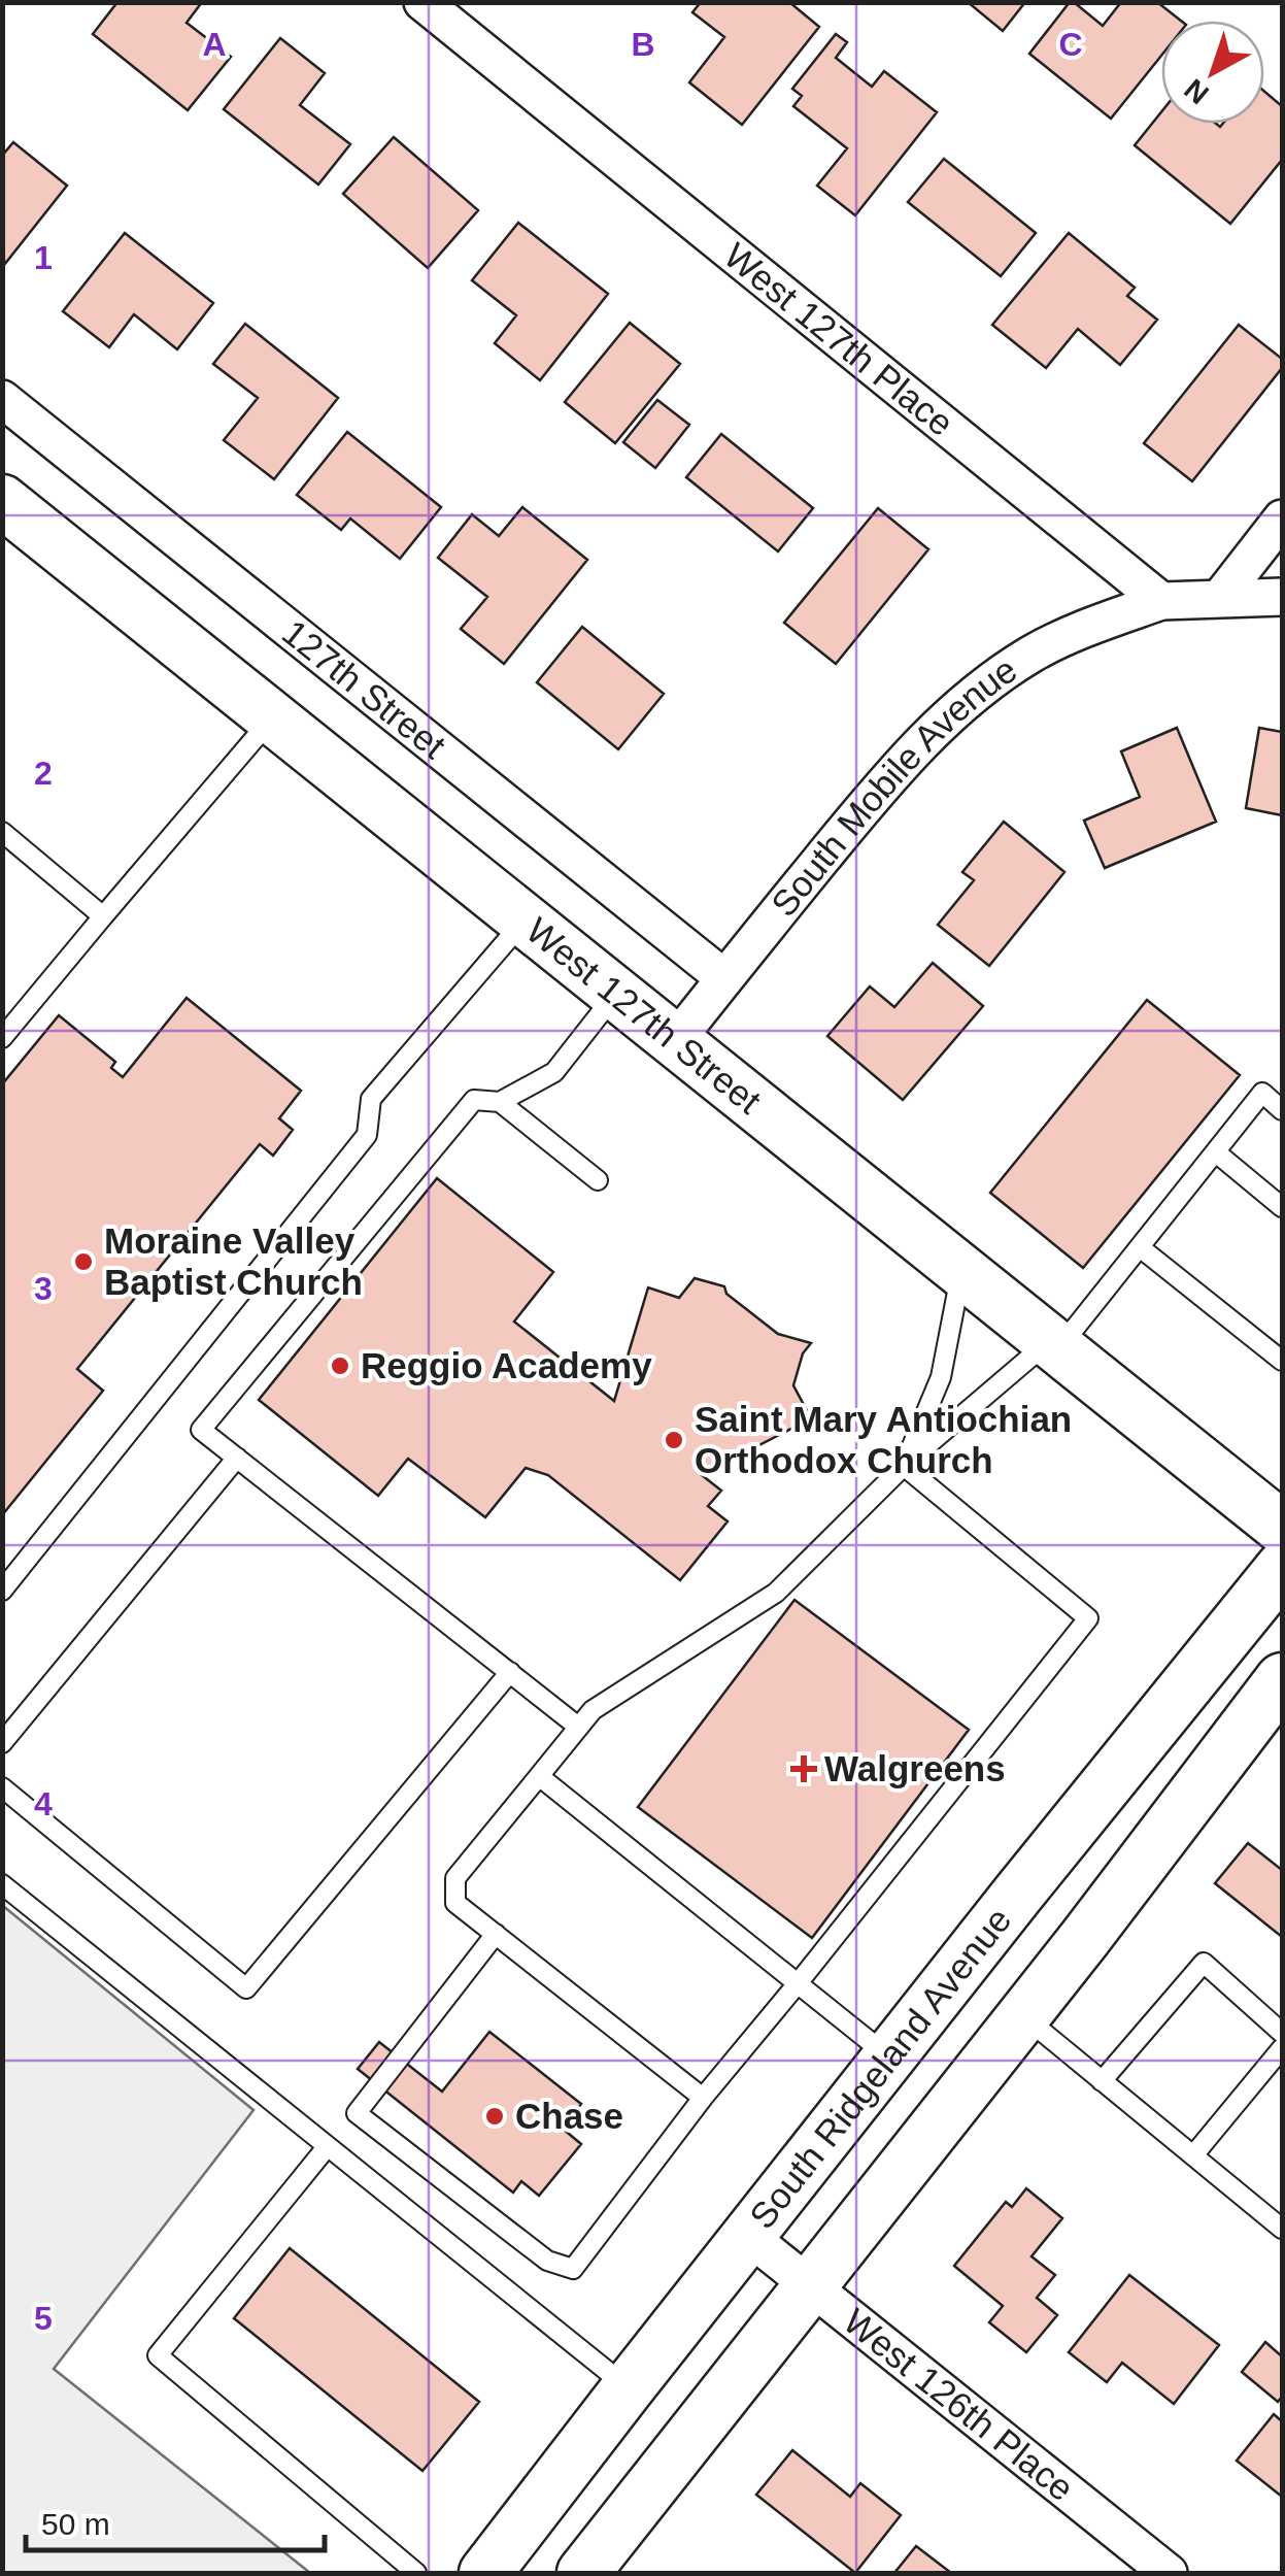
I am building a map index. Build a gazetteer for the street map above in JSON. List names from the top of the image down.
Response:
{
  "streets": {
    "main road": ["West 127th Street", "South Ridgeland Avenue"],
    "street": [
      "West 127th Place",
      "127th Street",
      "South Mobile Avenue",
      "West 126th Place"
    ]
  },
  "crossings": [
    ["West 127th Place", "South Mobile Avenue"],
    ["127th Street", "South Mobile Avenue"],
    ["South Mobile Avenue", "West 127th Street"],
    ["South Ridgeland Avenue", "West 126th Place"]
  ],
  "places": {
    "other": [
      "Moraine Valley Baptist Church",
      "Reggio Academy",
      "Saint Mary Antiochian Orthodox Church",
      "Chase"
    ],
    "health": ["Walgreens"]
  },
  "scale_bar": "50 m",
  "north": "bottom left",
  "grid": {
    "columns": ["A", "B", "C"],
    "rows": [
      "1",
      "2",
      "3",
      "4",
      "5"
    ]
  }
}
